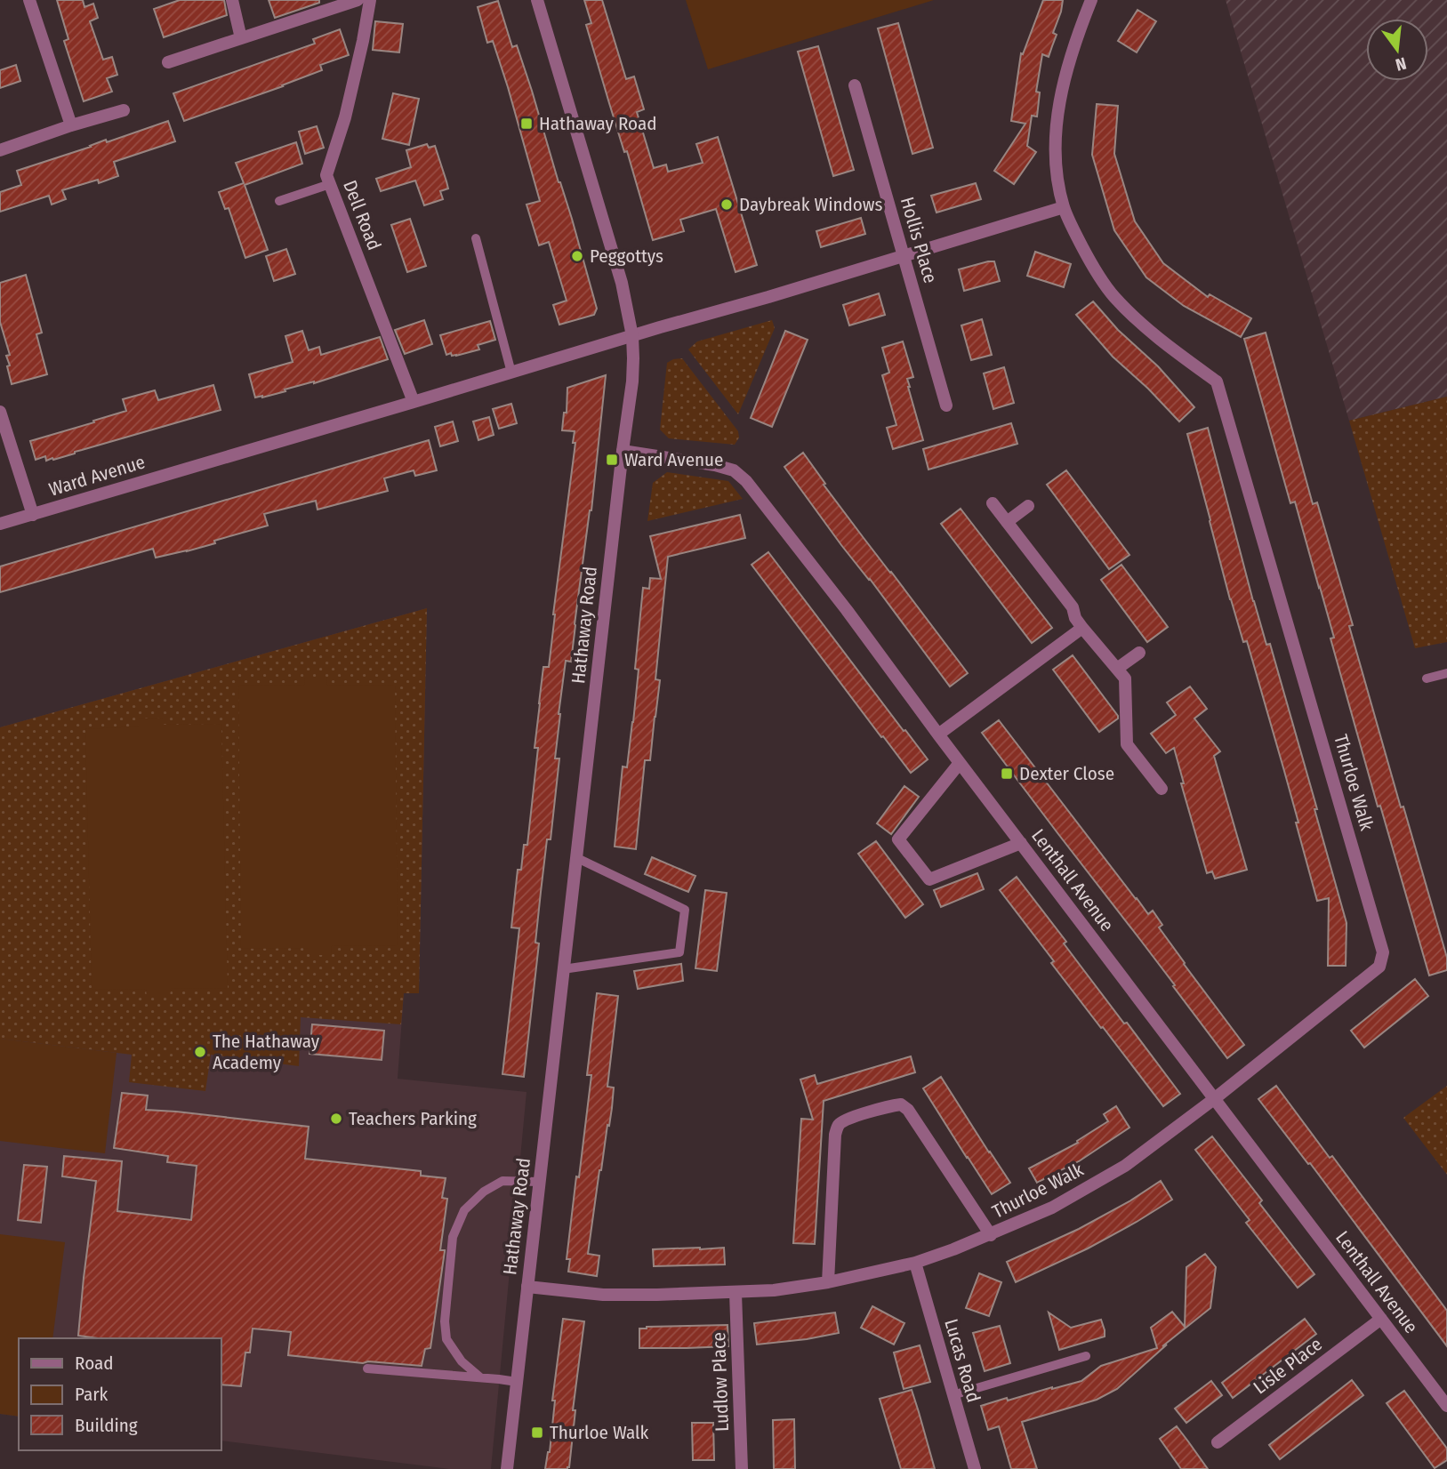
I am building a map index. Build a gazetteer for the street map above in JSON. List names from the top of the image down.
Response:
{
  "streets": {
    "street": [
      "Dell Road",
      "Hollis Place",
      "Ward Avenue",
      "Hathaway Road",
      "Thurloe Walk",
      "Lenthall Avenue",
      "Lucas Road",
      "Lisle Place",
      "Ludlow Place"
    ]
  },
  "crossings": [
    ["Dell Road", "Ward Avenue"],
    ["Hollis Place", "Ward Avenue"],
    ["Ward Avenue", "Hathaway Road"],
    ["Ward Avenue", "Thurloe Walk"],
    ["Hathaway Road", "Thurloe Walk"],
    ["Hathaway Road", "Lenthall Avenue"],
    ["Thurloe Walk", "Lenthall Avenue"],
    ["Thurloe Walk", "Lucas Road"],
    ["Thurloe Walk", "Ludlow Place"],
    ["Lenthall Avenue", "Lisle Place"]
  ],
  "places": {
    "transit": [
      "Hathaway Road",
      "Ward Avenue",
      "Dexter Close",
      "Thurloe Walk"
    ],
    "other": [
      "Daybreak Windows",
      "Peggottys",
      "The Hathaway Academy",
      "Teachers Parking"
    ]
  },
  "legend": ["Road", "Park", "Building"],
  "north": "bottom"
}
